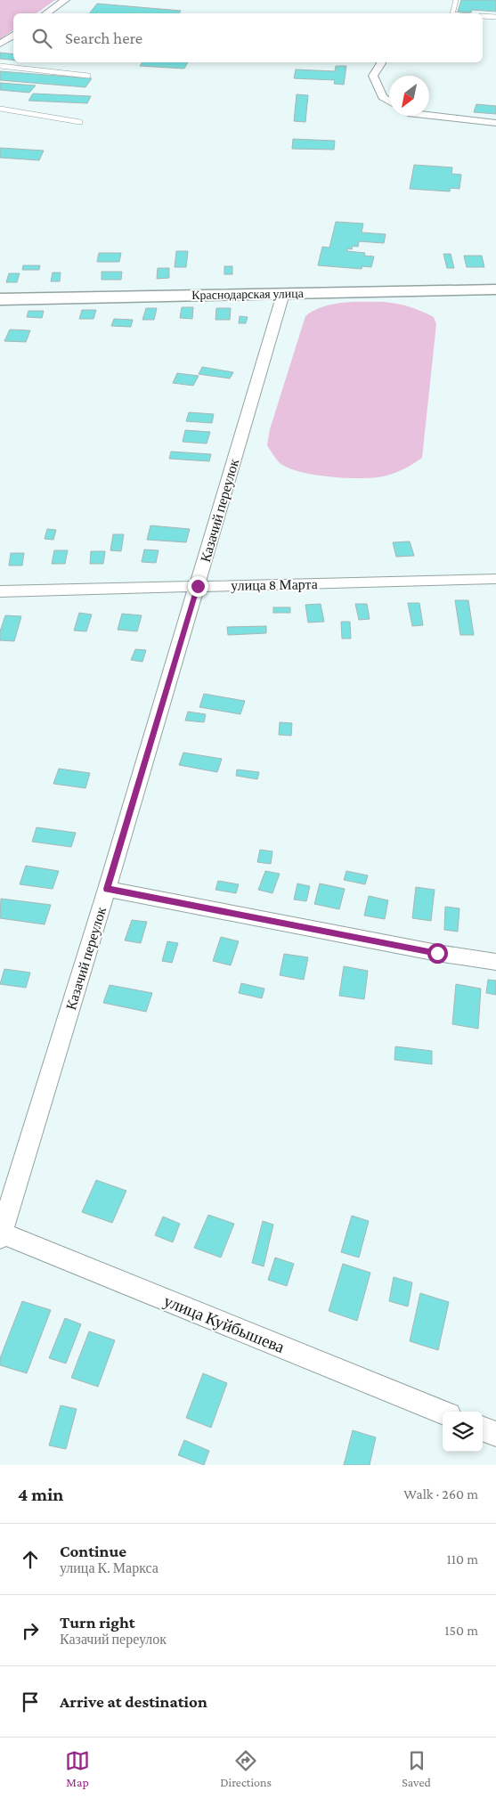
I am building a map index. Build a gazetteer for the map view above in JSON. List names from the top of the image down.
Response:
{
  "streets": {
    "street": [
      "Краснодарская улица",
      "Казачий переулок",
      "улица 8 Марта",
      "улица Куйбышева"
    ]
  },
  "crossings": [
    ["Краснодарская улица", "Казачий переулок"],
    ["Казачий переулок", "улица 8 Марта"],
    ["Казачий переулок", "улица Куйбышева"]
  ],
  "north": "bottom left",
  "page": {
    "search": "Search here",
    "heading": ["4 min", "Walk · 260 m"],
    "list": [
      ["Continue", "улица К. Маркса", "110 m"],
      ["Turn right", "Казачий переулок", "150 m"],
      "Arrive at destination"
    ],
    "nav": ["Map", "Directions", "Saved"]
  }
}
